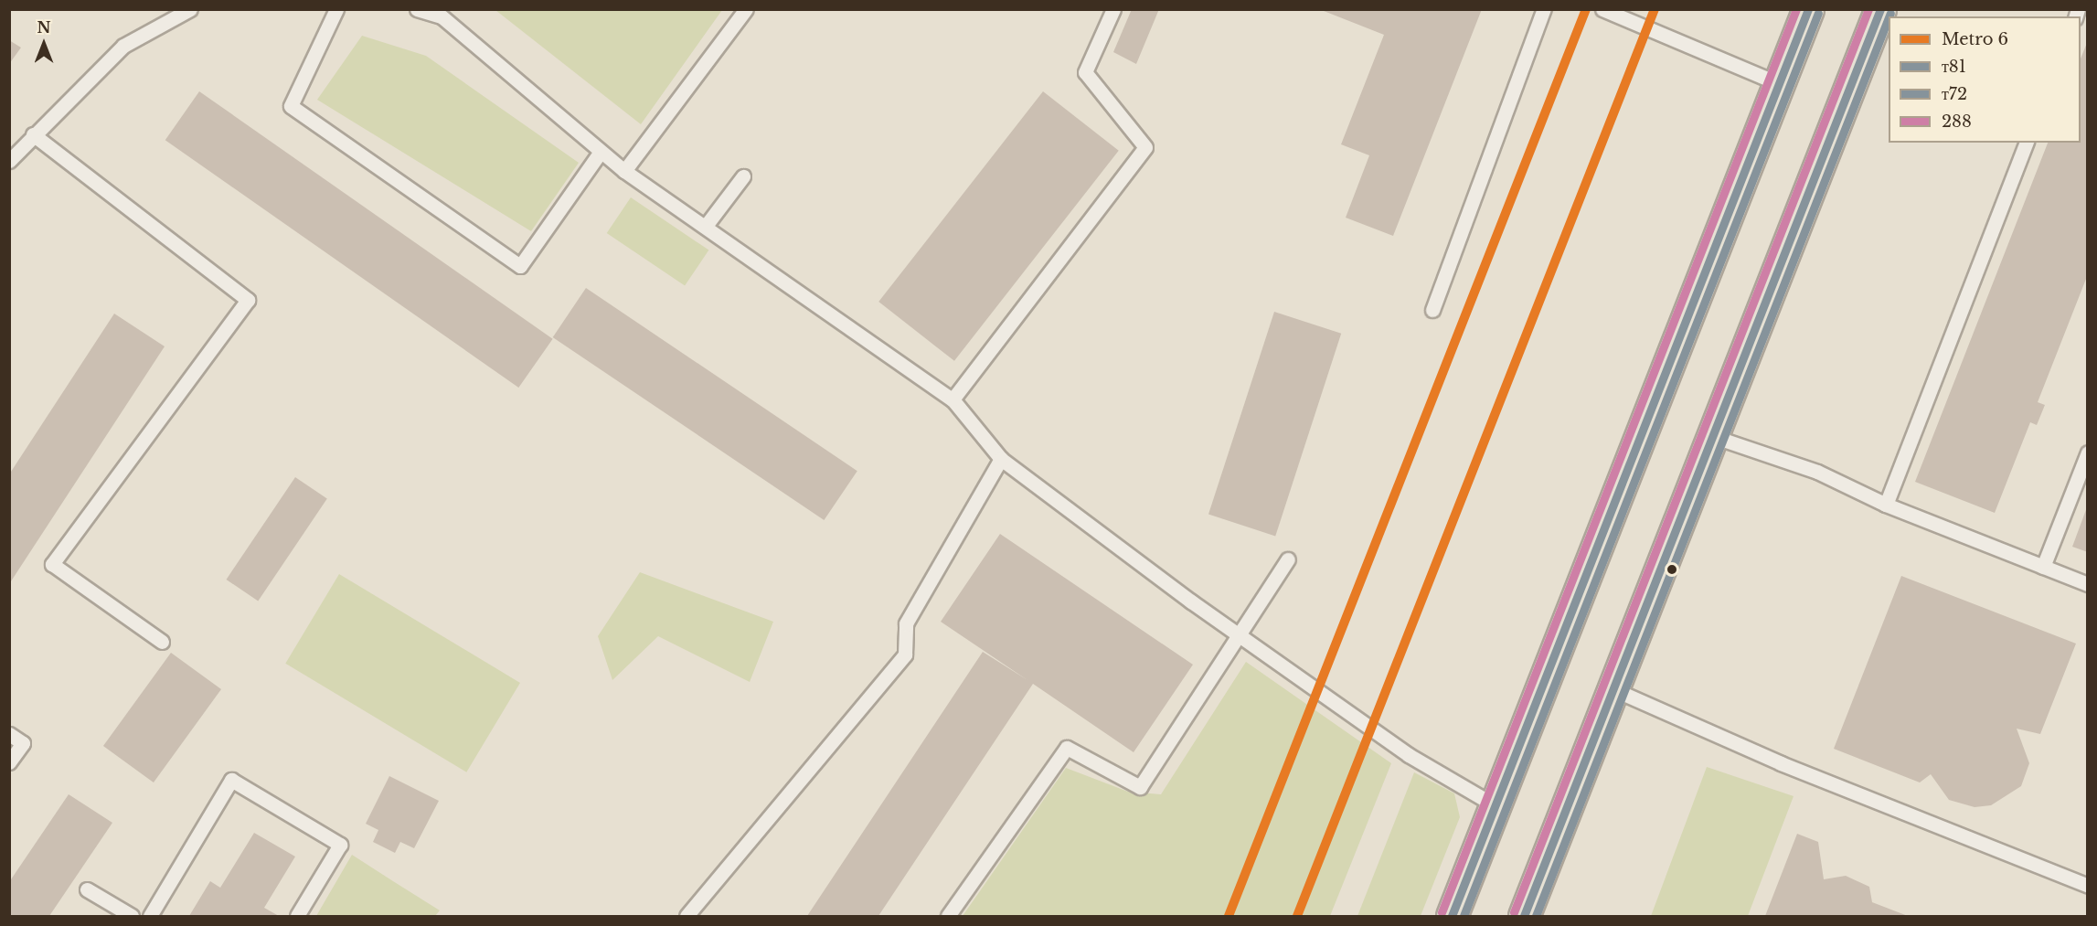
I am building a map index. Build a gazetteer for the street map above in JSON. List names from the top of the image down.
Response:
{
  "lines": [
    "metro line 6",
    "transit line т81",
    "transit line 288",
    "transit line т72"
  ],
  "legend": [
    "Metro 6",
    "т81",
    "т72",
    "288"
  ],
  "north": "top"
}
